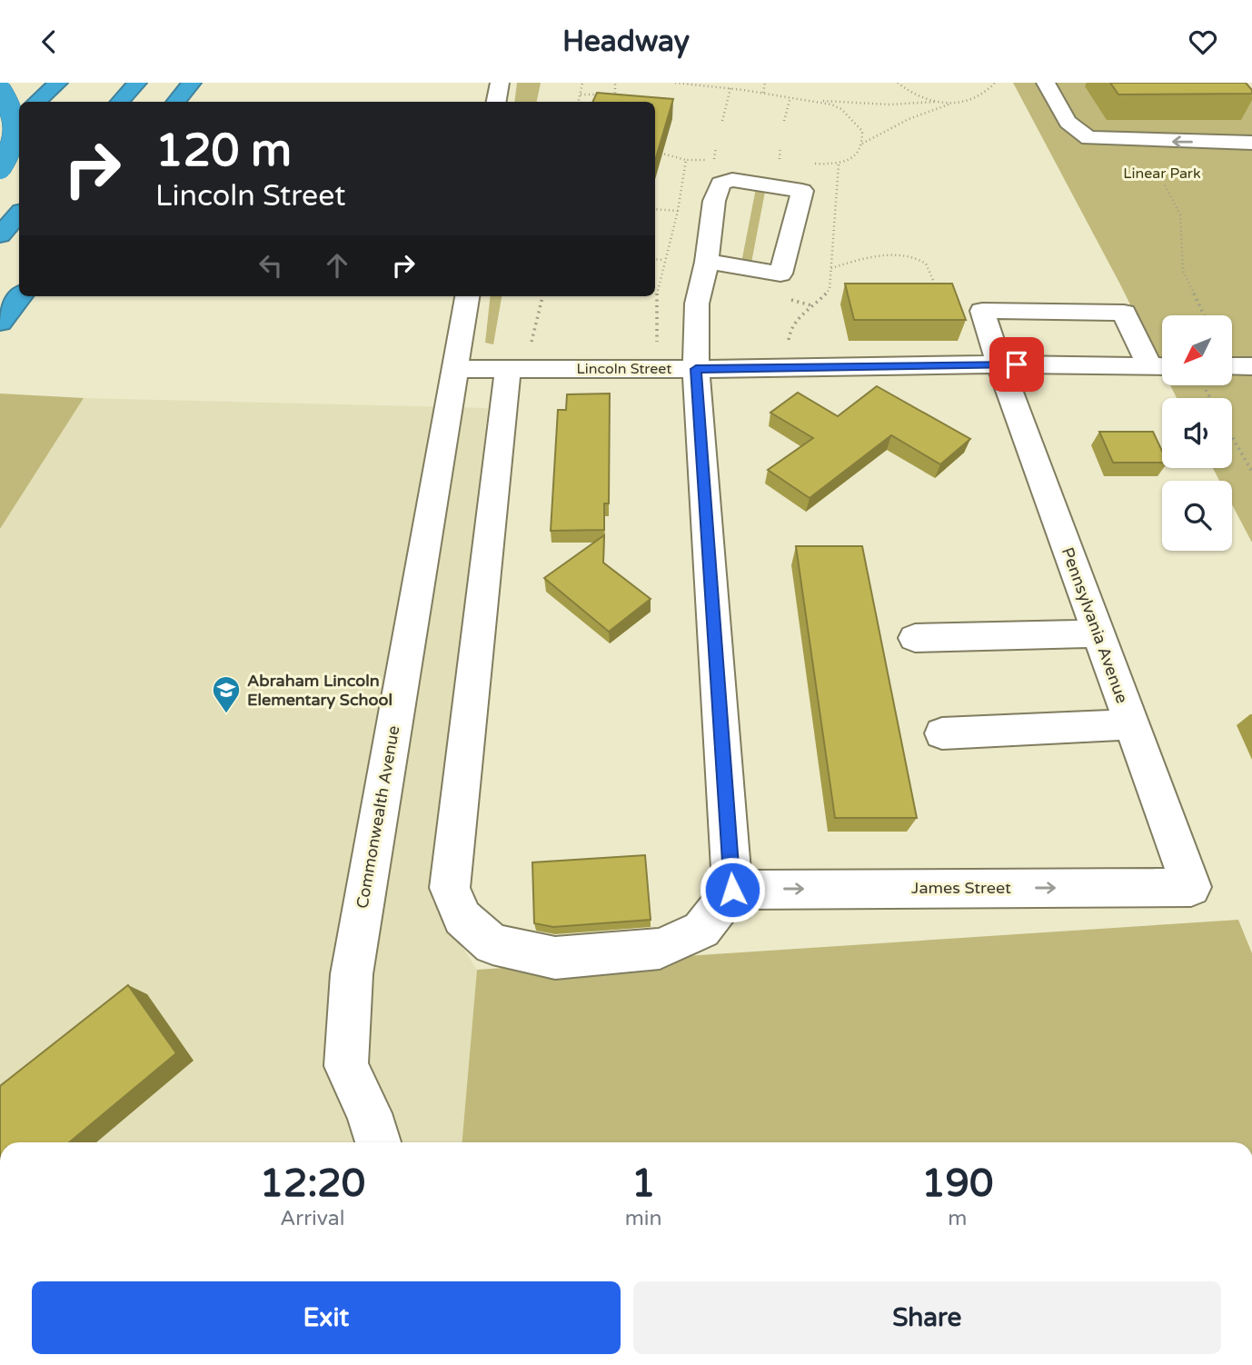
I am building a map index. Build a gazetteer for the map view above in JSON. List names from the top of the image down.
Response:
{
  "streets": {
    "street": [
      "Lincoln Street",
      "Pennsylvania Avenue",
      "Commonwealth Avenue",
      "James Street"
    ]
  },
  "crossings": [
    ["Lincoln Street", "Pennsylvania Avenue"],
    ["Lincoln Street", "Commonwealth Avenue"],
    ["Pennsylvania Avenue", "James Street"]
  ],
  "parks": ["Linear Park"],
  "places": {
    "school or university": ["Abraham Lincoln Elementary School"]
  },
  "north": "bottom left",
  "page": {
    "header": "Headway",
    "turn": ["120 m", "Lincoln Street"],
    "eta": [
      "12:20",
      "Arrival",
      "1",
      "min",
      "190",
      "m"
    ],
    "buttons": ["Exit", "Share"]
  }
}
